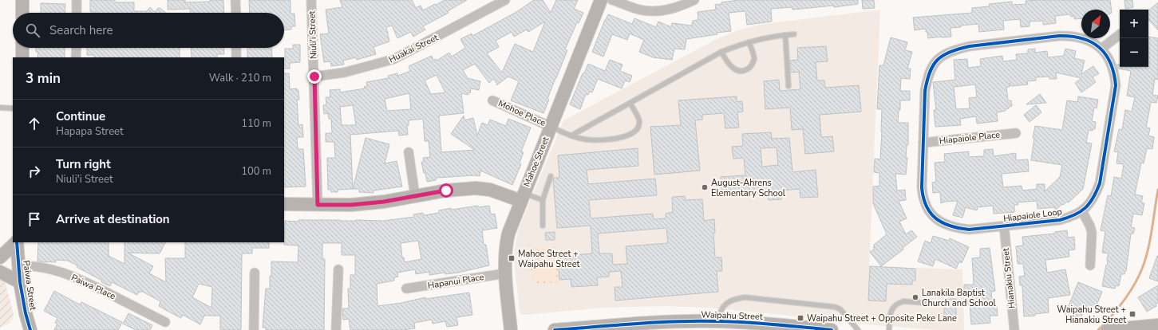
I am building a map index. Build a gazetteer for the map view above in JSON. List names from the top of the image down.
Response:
{
  "streets": {
    "street": [
      "Niuli'i Street",
      "Huakai Street",
      "Mohoe Place",
      "Hiapaiole Place",
      "Mahoe Street",
      "Hiapaiole Loop",
      "Hianakiu Street",
      "Hapanui Place",
      "Paiwa Street",
      "Paiwa Place",
      "Waipahu Street"
    ]
  },
  "crossings": [
    ["Niuli'i Street", "Huakai Street"],
    ["Mohoe Place", "Mahoe Street"],
    ["Hiapaiole Place", "Hiapaiole Loop"],
    ["Mahoe Street", "Hapanui Place"],
    ["Hiapaiole Loop", "Hianakiu Street"],
    ["Paiwa Street", "Paiwa Place"]
  ],
  "places": {
    "other": ["August-Ahrens Elementary School", "Lanakila Baptist Church and School"],
    "transit": ["Mahoe Street + Waipahu Street", "Waipahu Street + Hianakiu Street", "Waipahu Street + Opposite Peke Lane"]
  },
  "north": "top right",
  "page": {
    "map_buttons": ["+", "−"],
    "search": "Search here",
    "heading": ["3 min", "Walk · 210 m"],
    "list": [
      ["Continue", "Hapapa Street", "110 m"],
      ["Turn right", "Niuli'i Street", "100 m"],
      "Arrive at destination"
    ]
  }
}
